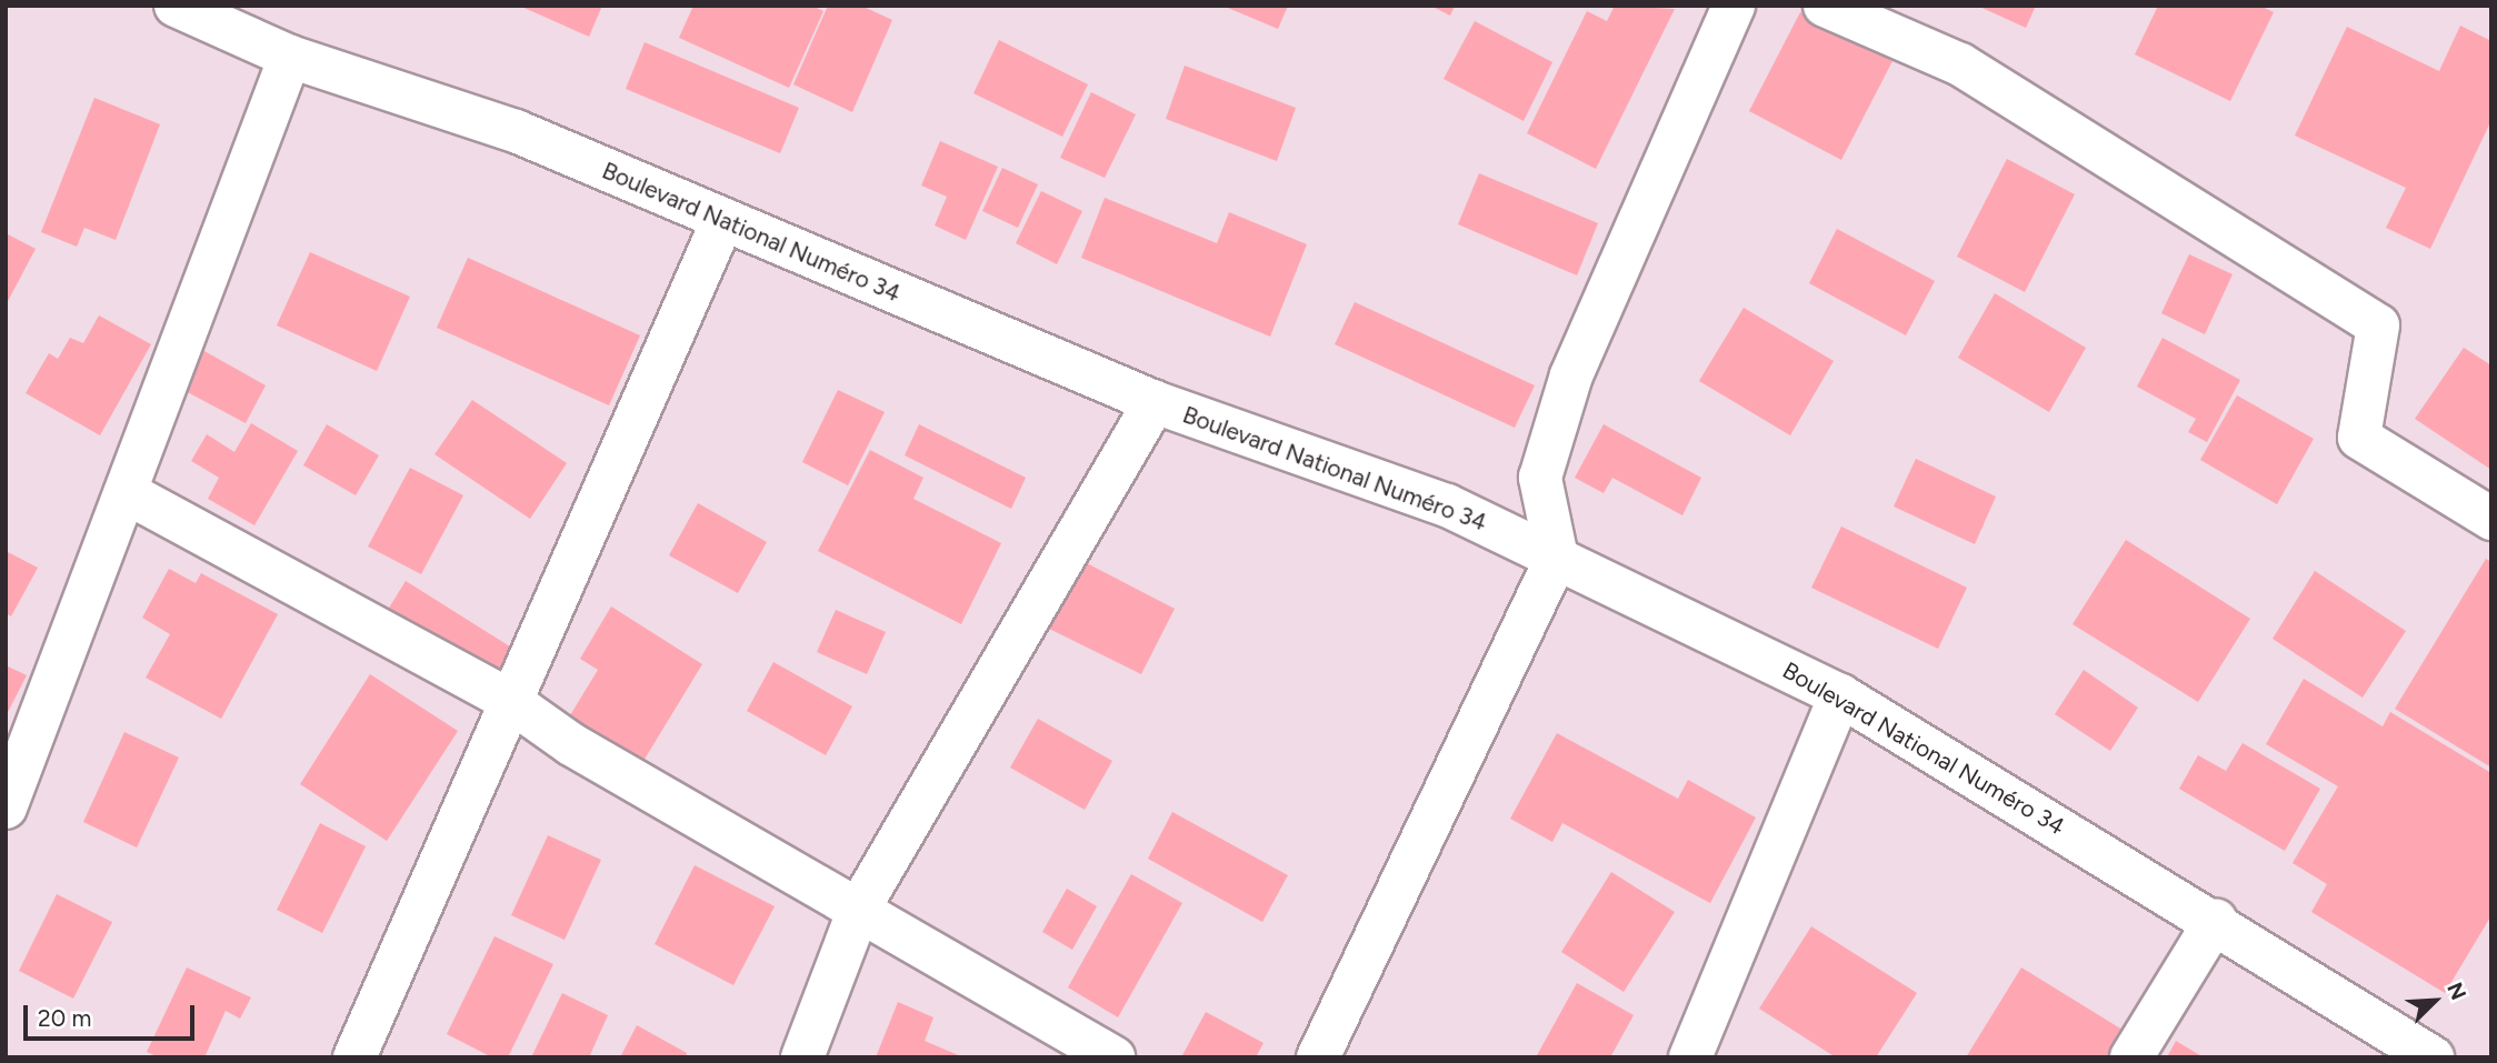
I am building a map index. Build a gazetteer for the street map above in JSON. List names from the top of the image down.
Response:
{
  "streets": {
    "street": ["Boulevard National Numéro 34"]
  },
  "scale_bar": "20 m",
  "north": "top right"
}
